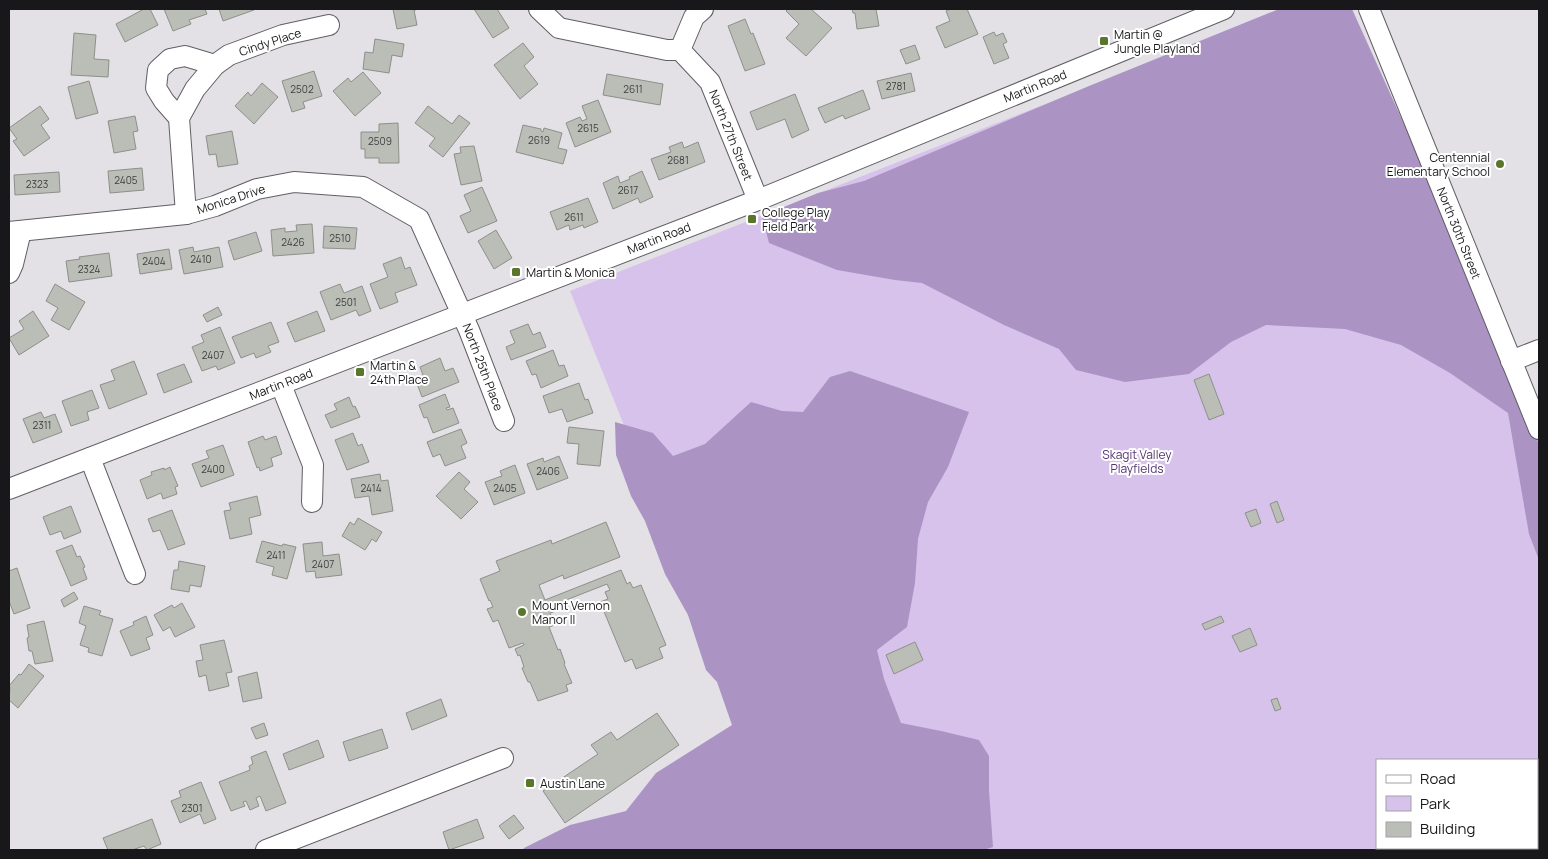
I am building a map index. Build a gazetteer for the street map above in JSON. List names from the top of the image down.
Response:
{
  "streets": {
    "street": [
      "Cindy Place",
      "Martin Road",
      "North 27th Street",
      "Monica Drive",
      "North 30th Street",
      "North 25th Place"
    ]
  },
  "crossings": [
    ["Martin Road", "North 27th Street"],
    ["Martin Road", "Monica Drive"],
    ["Martin Road", "North 25th Place"],
    ["Monica Drive", "North 25th Place"]
  ],
  "parks": ["Skagit Valley Playfields"],
  "places": {
    "transit": [
      "Martin @ Jungle Playland",
      "College Play Field Park",
      "Martin & Monica",
      "Martin & 24th Place",
      "Austin Lane"
    ],
    "other": ["Centennial Elementary School", "Mount Vernon Manor II"]
  },
  "house_numbers": [
    "2781",
    "2502",
    "2611",
    "2615",
    "2619",
    "2509",
    "2681",
    "2405",
    "2323",
    "2617",
    "2611",
    "2510",
    "2426",
    "2410",
    "2404",
    "2324",
    "2501",
    "2407",
    "2311",
    "2400",
    "2406",
    "2414",
    "2405",
    "2411",
    "2407",
    "2301"
  ],
  "legend": ["Road", "Park", "Building"]
}
